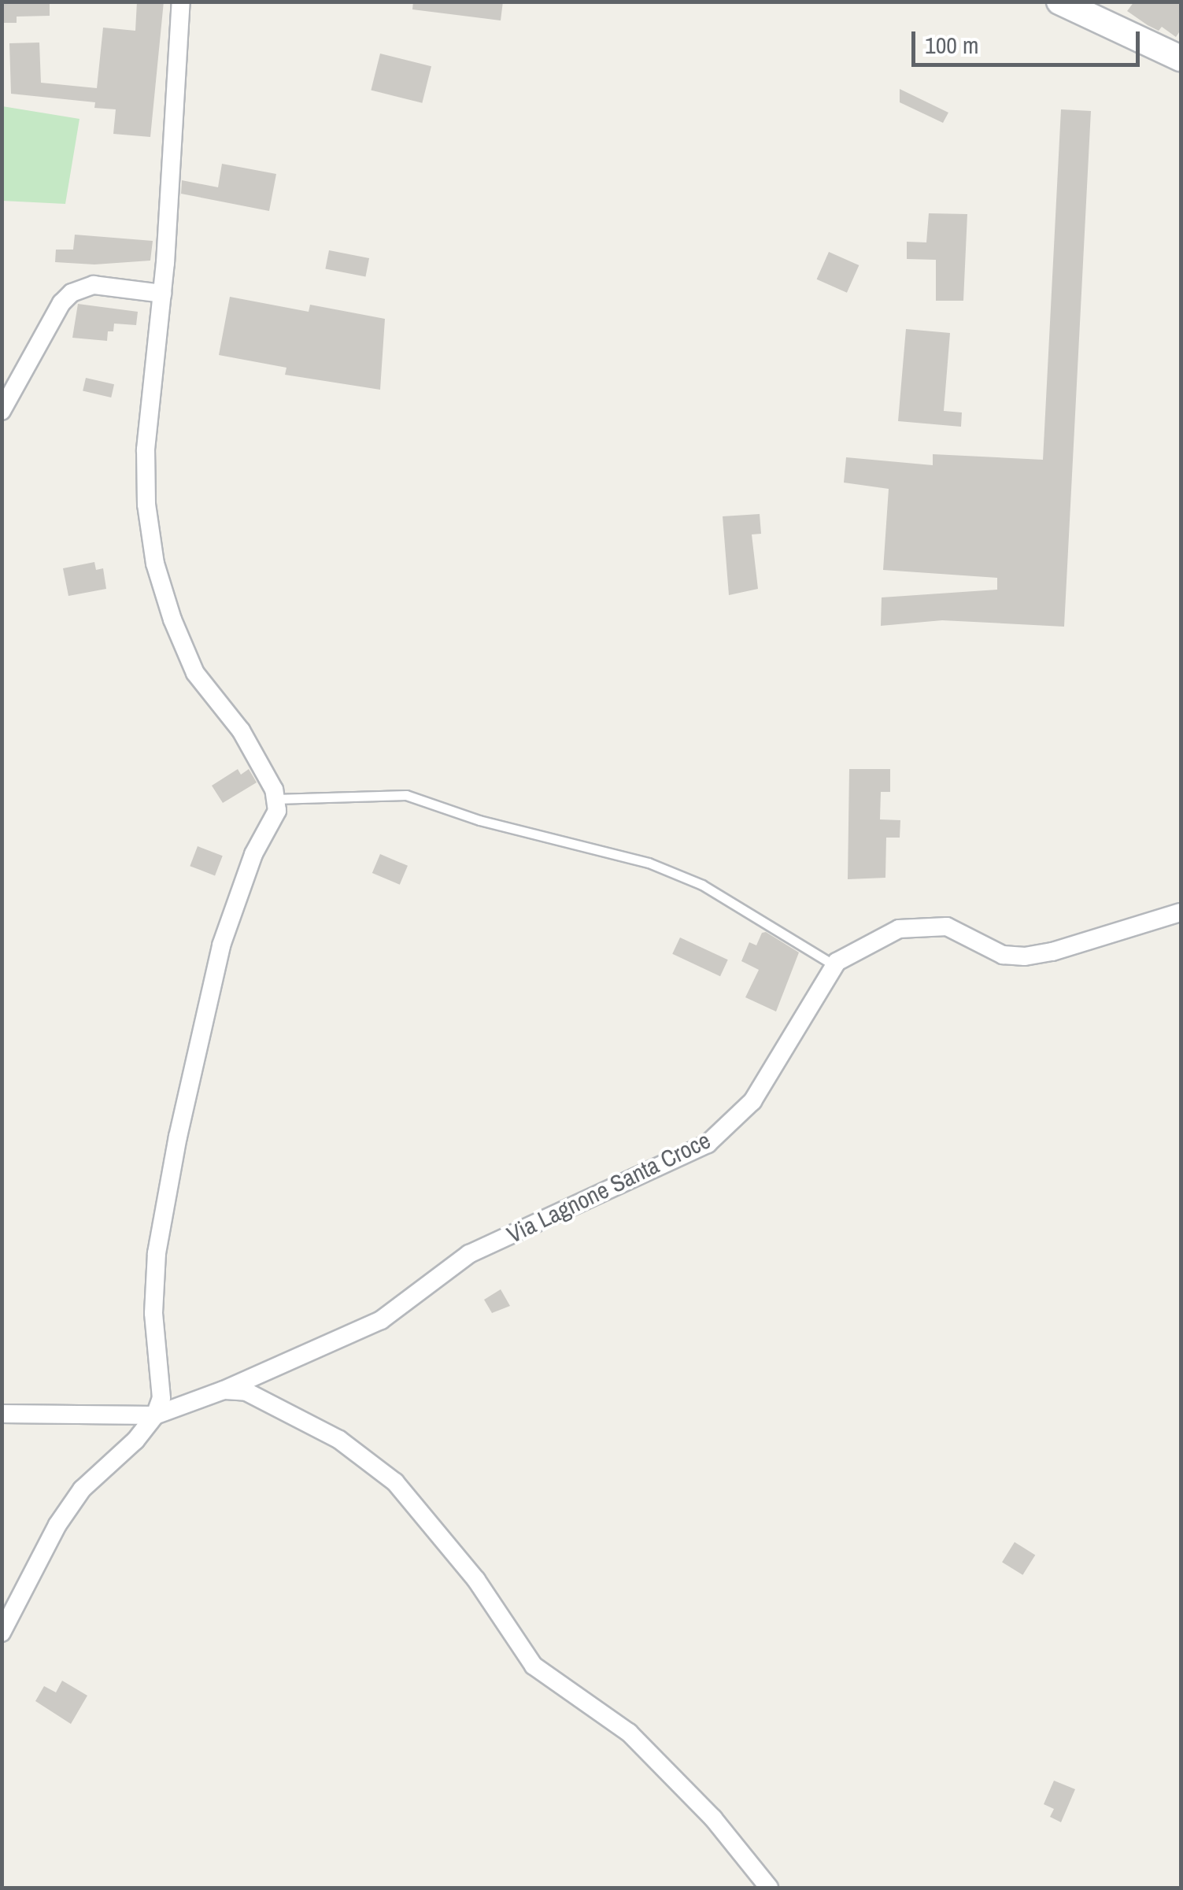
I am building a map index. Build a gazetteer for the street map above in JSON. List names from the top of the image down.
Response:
{
  "streets": {
    "street": ["Via Lagnone Santa Croce"]
  },
  "scale_bar": "100 m"
}
